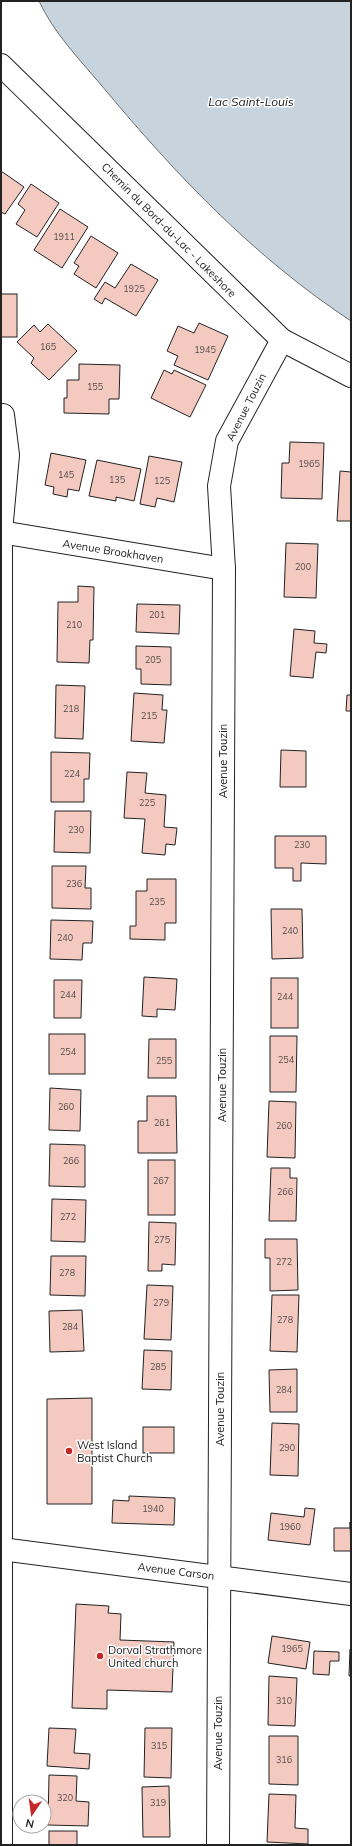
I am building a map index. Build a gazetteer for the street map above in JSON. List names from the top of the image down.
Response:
{
  "streets": {
    "street": [
      "Chemin du Bord-du-Lac - Lakeshore",
      "Avenue Touzin",
      "Avenue Brookhaven",
      "Avenue Carson"
    ]
  },
  "crossings": [
    ["Chemin du Bord-du-Lac - Lakeshore", "Avenue Touzin"],
    ["Avenue Touzin", "Avenue Brookhaven"],
    ["Avenue Touzin", "Avenue Carson"]
  ],
  "water": ["Lac Saint-Louis"],
  "places": ["West Island Baptist Church", "Dorval Strathmore United church"],
  "house_numbers": [
    "1911",
    "1925",
    "165",
    "1945",
    "155",
    "1965",
    "145",
    "135",
    "125",
    "200",
    "201",
    "210",
    "205",
    "218",
    "215",
    "224",
    "225",
    "230",
    "230",
    "236",
    "235",
    "240",
    "240",
    "244",
    "244",
    "254",
    "254",
    "255",
    "260",
    "261",
    "260",
    "266",
    "267",
    "266",
    "272",
    "275",
    "272",
    "278",
    "279",
    "278",
    "284",
    "285",
    "284",
    "290",
    "1940",
    "1960",
    "1965",
    "310",
    "315",
    "316",
    "320",
    "319"
  ],
  "north": "bottom"
}
